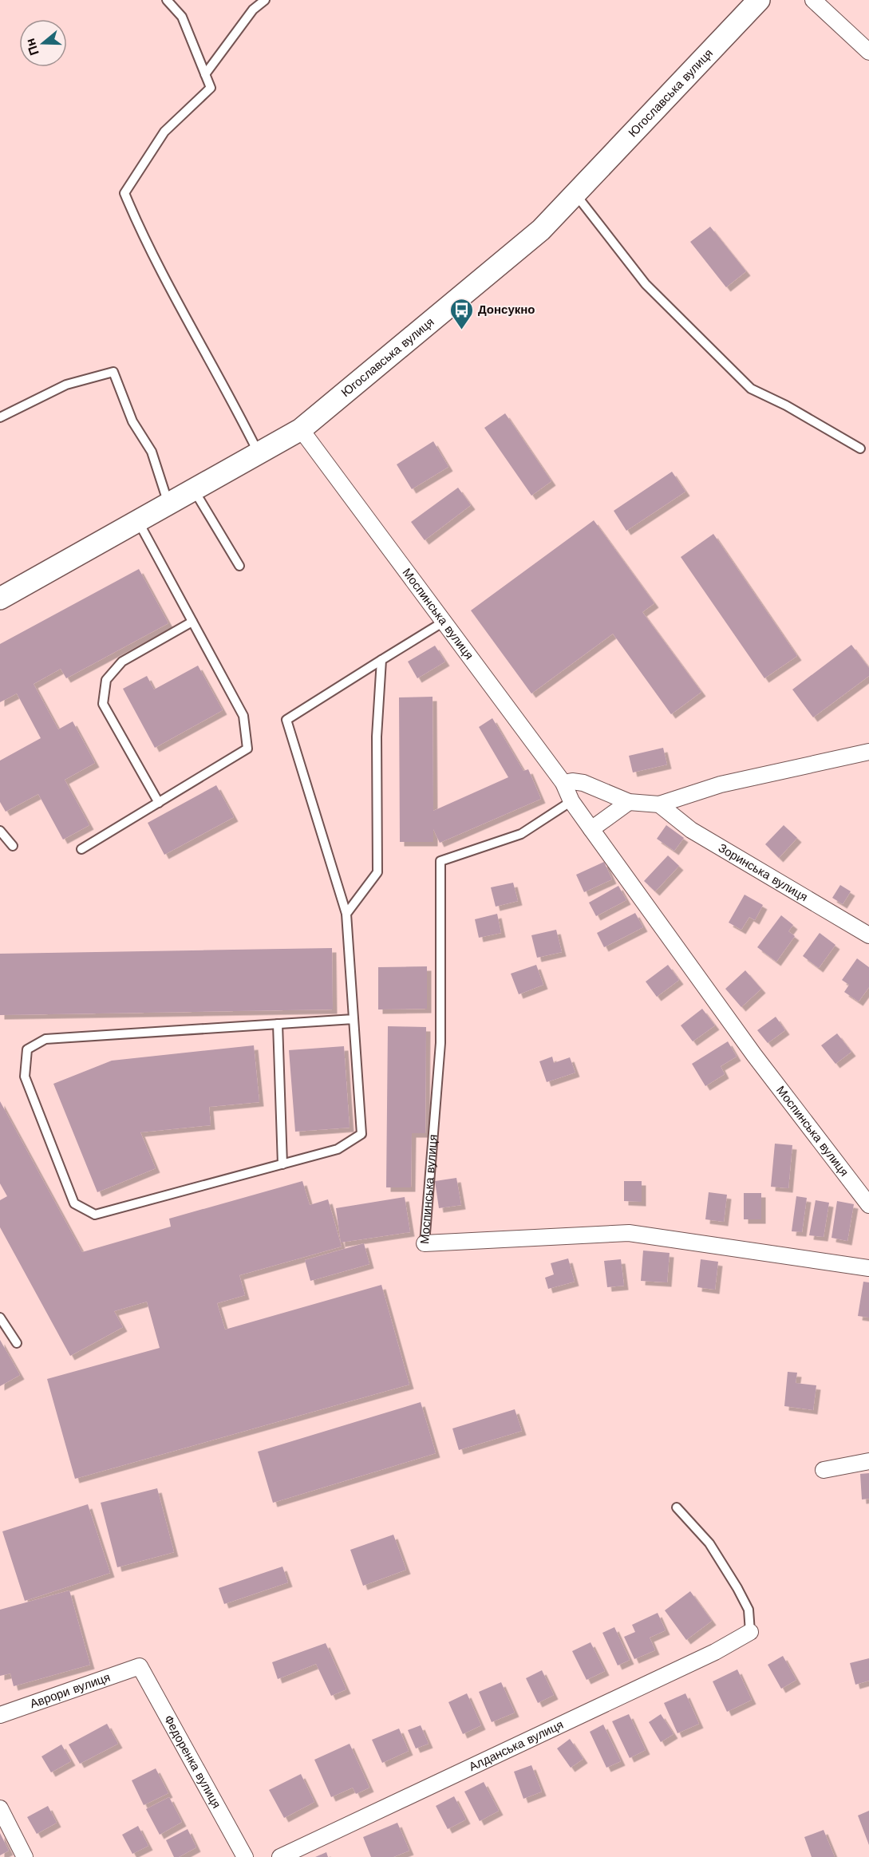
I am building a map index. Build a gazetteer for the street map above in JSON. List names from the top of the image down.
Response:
{
  "streets": {
    "main road": ["Югославська вулиця"],
    "street": [
      "Моспинська вулиця",
      "Зоринська вулиця",
      "Аврори вулиця",
      "Алданська вулиця",
      "Федоренка вулиця"
    ]
  },
  "crossings": [
    ["Югославська вулиця", "Моспинська вулиця"],
    ["Аврори вулиця", "Федоренка вулиця"]
  ],
  "places": {
    "bus stop": ["Донсукно"]
  },
  "north": "left"
}
